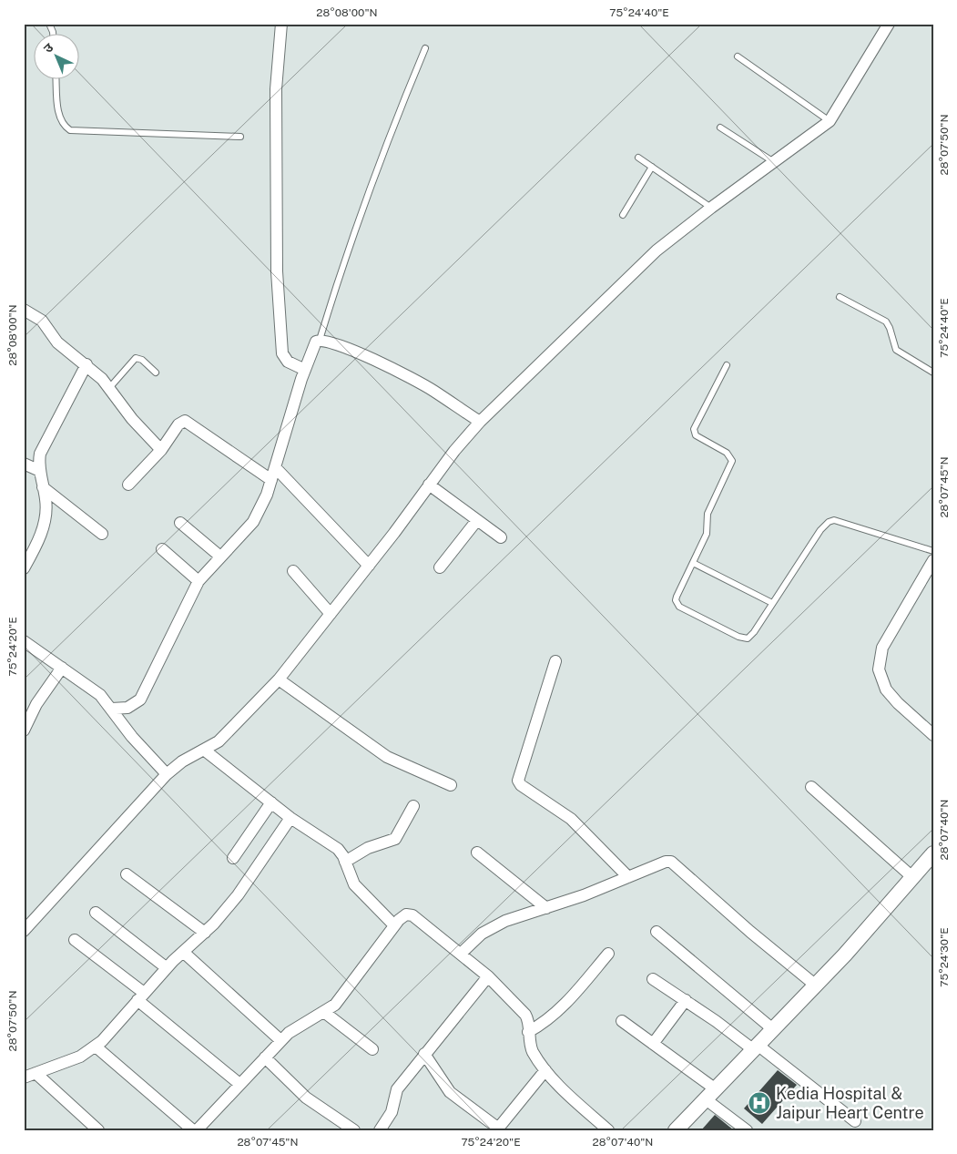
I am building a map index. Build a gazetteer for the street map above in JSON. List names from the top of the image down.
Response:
{
  "places": {
    "hospital": ["Kedia Hospital & Jaipur Heart Centre"]
  },
  "north": "top left",
  "coordinates": [
    "28°08'00\"N",
    "75°24'40\"E",
    "28°07'50\"N",
    "28°07'45\"N",
    "75°24'20\"E",
    "28°07'40\"N",
    "75°24'30\"E"
  ]
}
